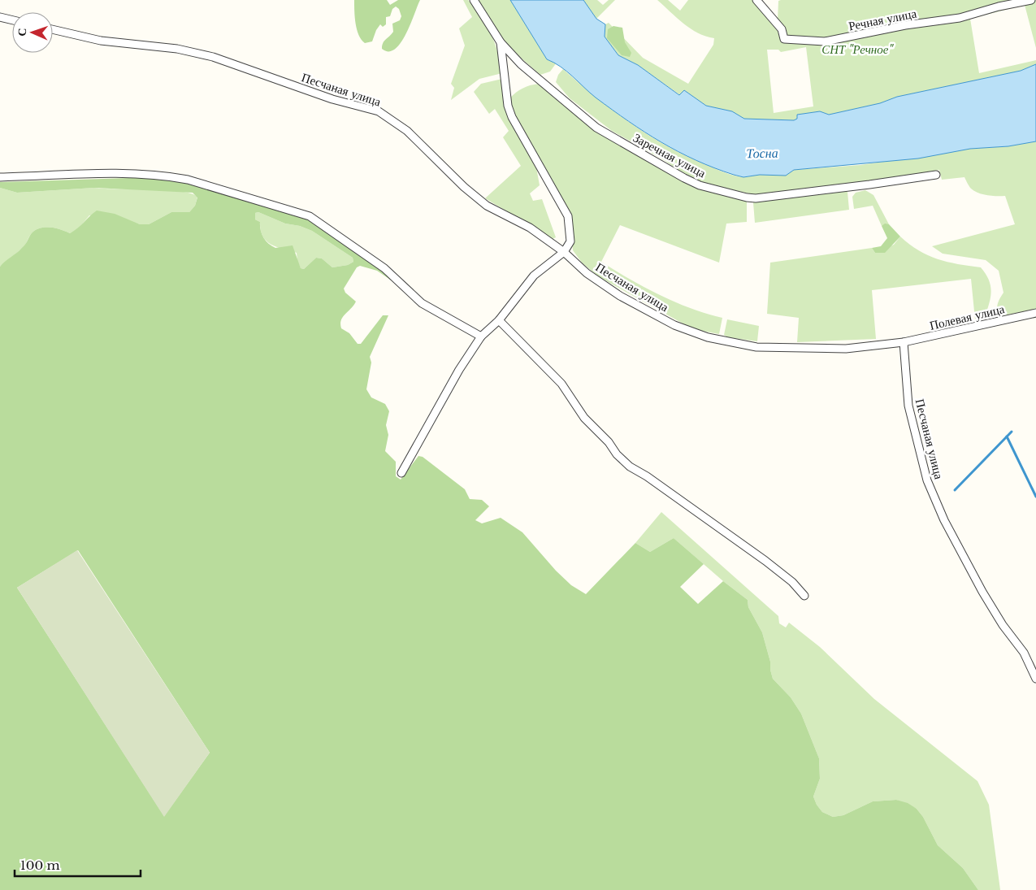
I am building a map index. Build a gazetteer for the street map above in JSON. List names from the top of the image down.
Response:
{
  "streets": {
    "street": [
      "Речная улица",
      "Песчаная улица",
      "Заречная улица",
      "Полевая улица"
    ]
  },
  "crossings": [
    ["Песчаная улица", "Полевая улица"]
  ],
  "water": ["Тосна"],
  "parks": ["СНТ \"Речное\""],
  "scale_bar": "100 m",
  "north": "left"
}
